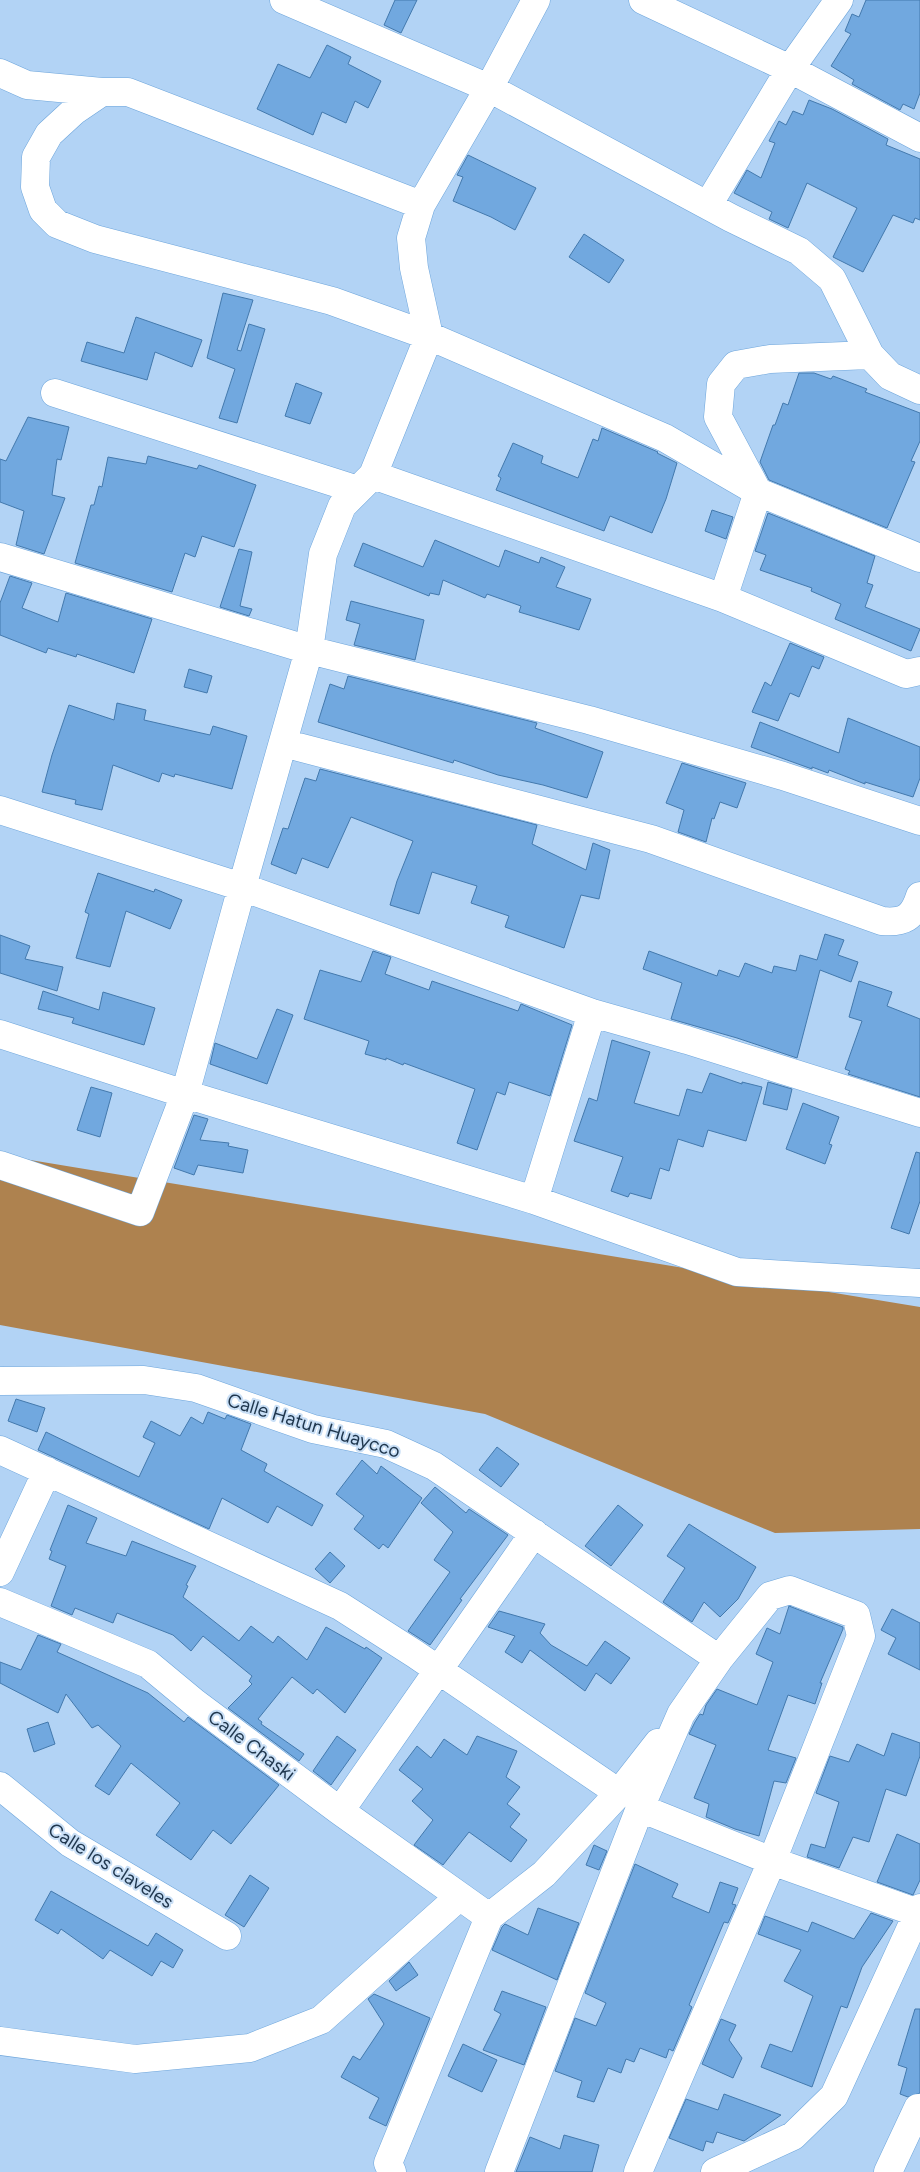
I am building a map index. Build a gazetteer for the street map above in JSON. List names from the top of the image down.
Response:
{
  "streets": {
    "street": ["Calle Hatun Huaycco", "Calle Chaski", "Calle los claveles"]
  }
}
